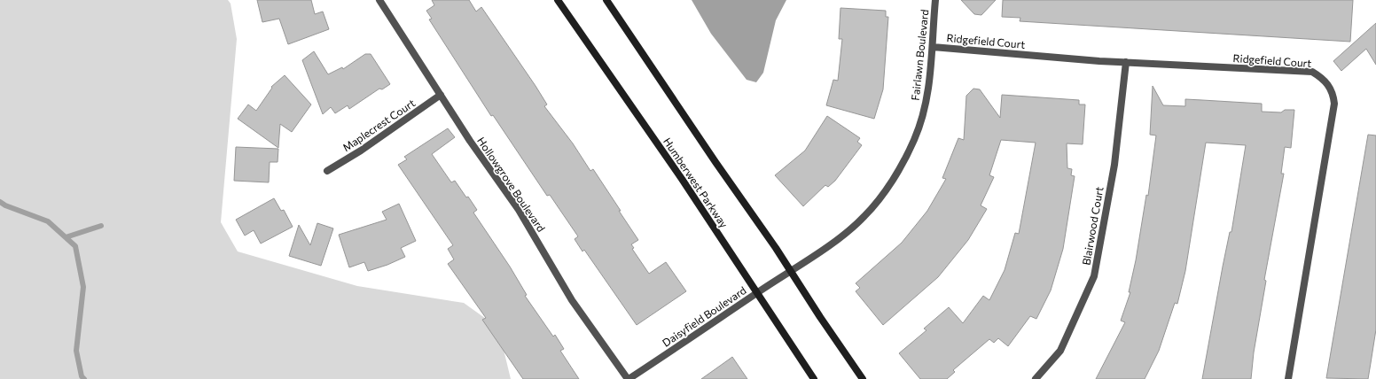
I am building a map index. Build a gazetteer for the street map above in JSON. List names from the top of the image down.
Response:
{
  "streets": {
    "main road": ["Humberwest Parkway"],
    "street": [
      "Ridgefield Court",
      "Fairlawn Boulevard",
      "Maplecrest Court",
      "Hollowgrove Boulevard",
      "Blairwood Court",
      "Daisyfield Boulevard"
    ]
  },
  "crossings": [
    ["Ridgefield Court", "Fairlawn Boulevard"],
    ["Ridgefield Court", "Blairwood Court"],
    ["Fairlawn Boulevard", "Daisyfield Boulevard"],
    ["Maplecrest Court", "Hollowgrove Boulevard"],
    ["Humberwest Parkway", "Daisyfield Boulevard"],
    ["Hollowgrove Boulevard", "Daisyfield Boulevard"]
  ]
}
